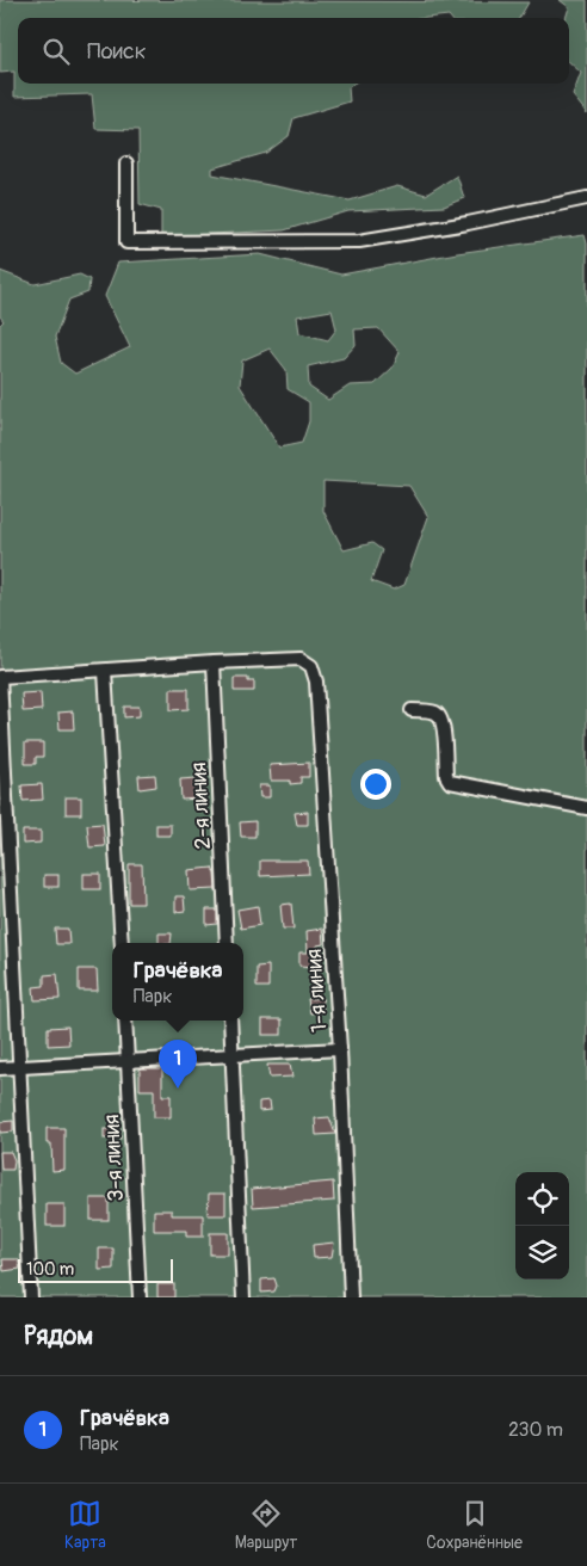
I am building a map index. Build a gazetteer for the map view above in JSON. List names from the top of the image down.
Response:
{
  "streets": {
    "street": ["2-я линия", "1-я линия", "3-я линия"]
  },
  "crossings": [
    ["2-я линия", "1-я линия"]
  ],
  "scale_bar": "100 m",
  "page": {
    "search": "Поиск",
    "popup": ["Грачёвка", "Парк"],
    "pins": "1",
    "scale": "100 m",
    "heading": "Рядом",
    "list": [
      {
        "mark": "1",
        "name": "Грачёвка",
        "note": "Парк",
        "value": "230 m"
      }
    ],
    "nav": ["Карта", "Маршрут", "Сохранённые"]
  }
}
